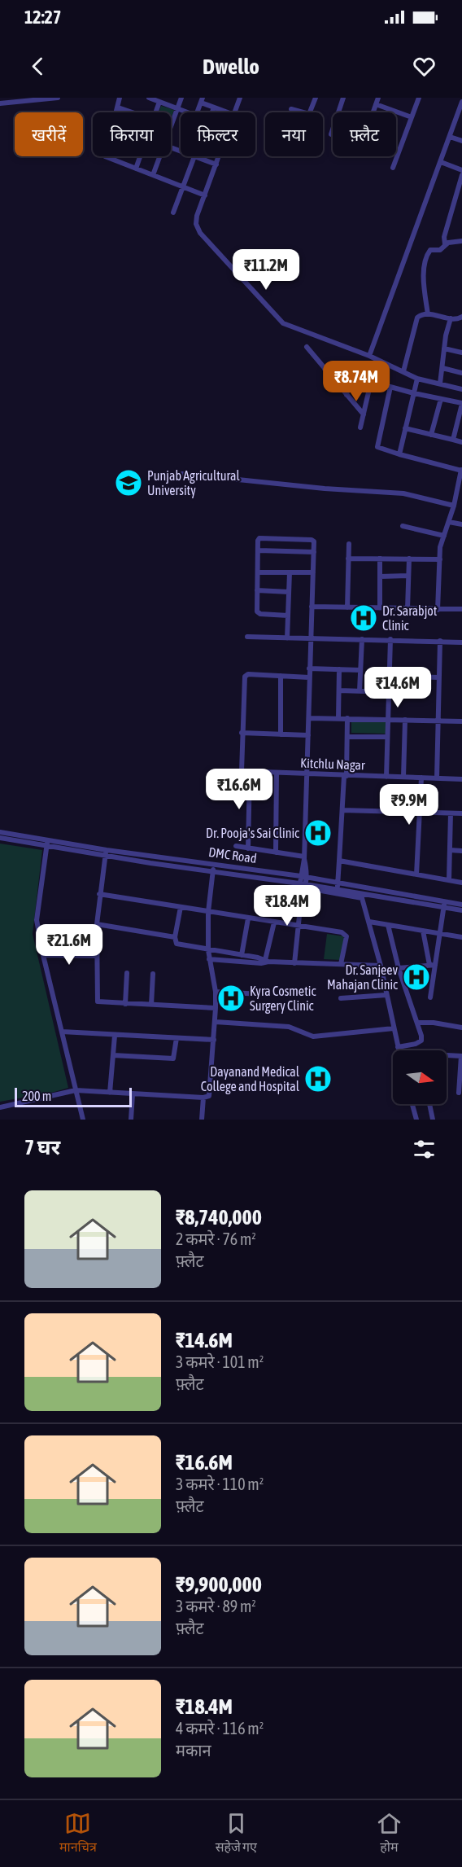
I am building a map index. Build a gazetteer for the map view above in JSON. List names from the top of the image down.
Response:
{
  "streets": {
    "street": ["Kitchlu Nagar", "DMC Road"]
  },
  "places": {
    "school or university": ["Punjab Agricultural University"],
    "hospital": [
      "Dr. Sarabjot Clinic",
      "Dr. Pooja's Sai Clinic",
      "Dr. Sanjeev Mahajan Clinic",
      "Kyra Cosmetic Surgery Clinic",
      "Dayanand Medical College and Hospital"
    ]
  },
  "scale_bar": "200 m",
  "north": "right",
  "page": {
    "status": "12:27",
    "header": "Dwello",
    "chip": [
      "खरीदें",
      "किराया",
      "फ़िल्टर",
      "नया",
      "फ़्लैट"
    ],
    "price": [
      "₹11.2M",
      "₹8.74M",
      "₹14.6M",
      "₹16.6M",
      "₹9.9M",
      "₹18.4M",
      "₹21.6M"
    ],
    "scale": "200 m",
    "heading": "7 घर",
    "list": [
      {
        "name": "₹8,740,000",
        "note": "2 कमरे · 76 m² · फ़्लैट"
      },
      {
        "name": "₹14.6M",
        "note": "3 कमरे · 101 m² · फ़्लैट"
      },
      {
        "name": "₹16.6M",
        "note": "3 कमरे · 110 m² · फ़्लैट"
      },
      {
        "name": "₹9,900,000",
        "note": "3 कमरे · 89 m² · फ़्लैट"
      },
      {
        "name": "₹18.4M",
        "note": "4 कमरे · 116 m² · मकान"
      }
    ],
    "tabs": ["मानचित्र", "सहेजे गए", "होम"]
  }
}
